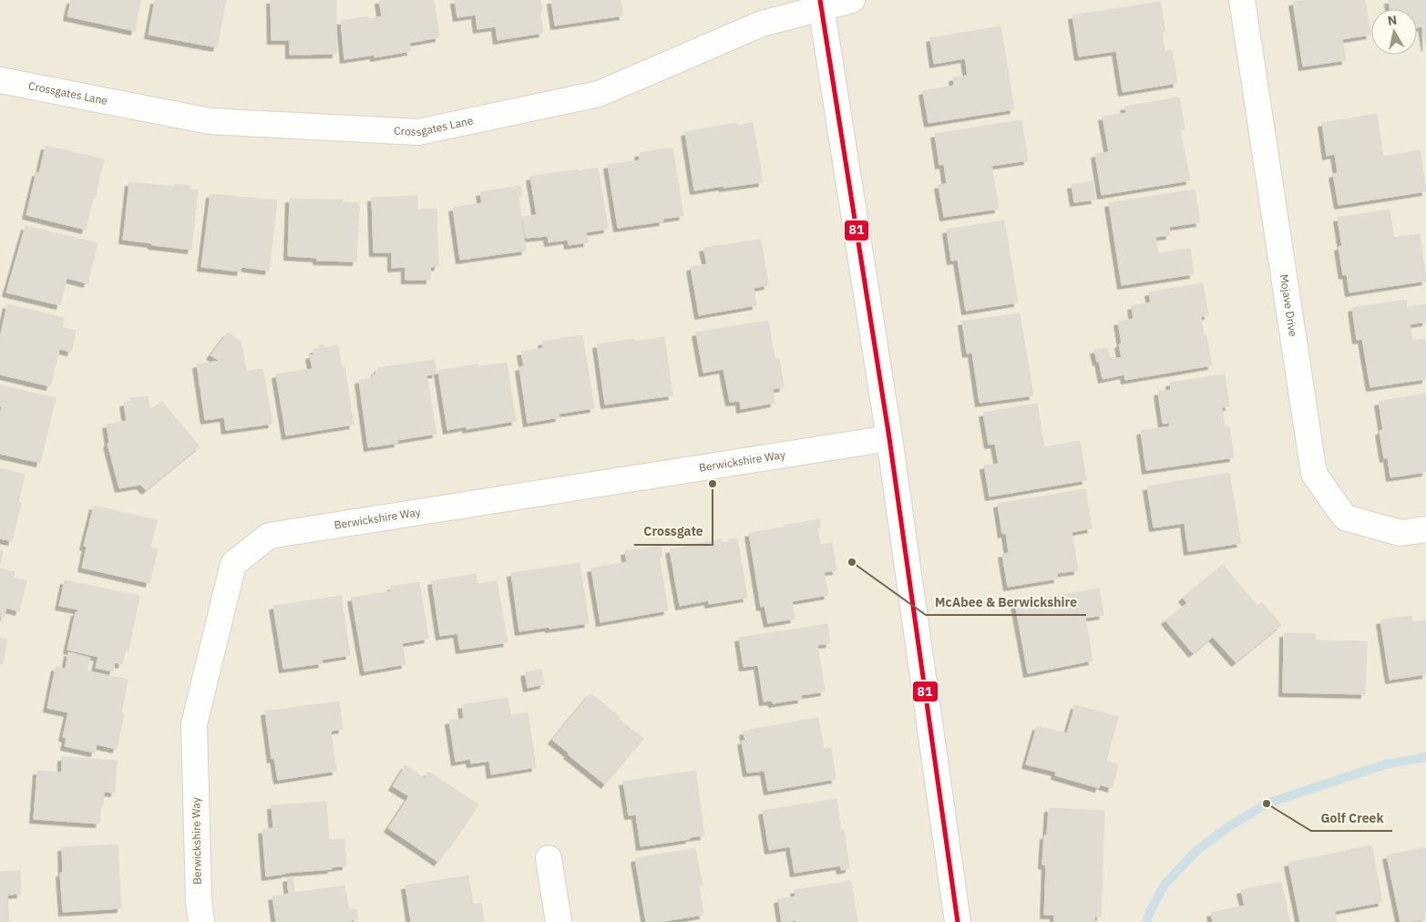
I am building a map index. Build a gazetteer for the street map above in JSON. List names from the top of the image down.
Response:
{
  "streets": {
    "street": ["Crossgates Lane", "Mojave Drive", "Berwickshire Way"]
  },
  "places": ["Crossgate", "McAbee & Berwickshire", "Golf Creek"],
  "lines": ["transit line 81"],
  "north": "top"
}
